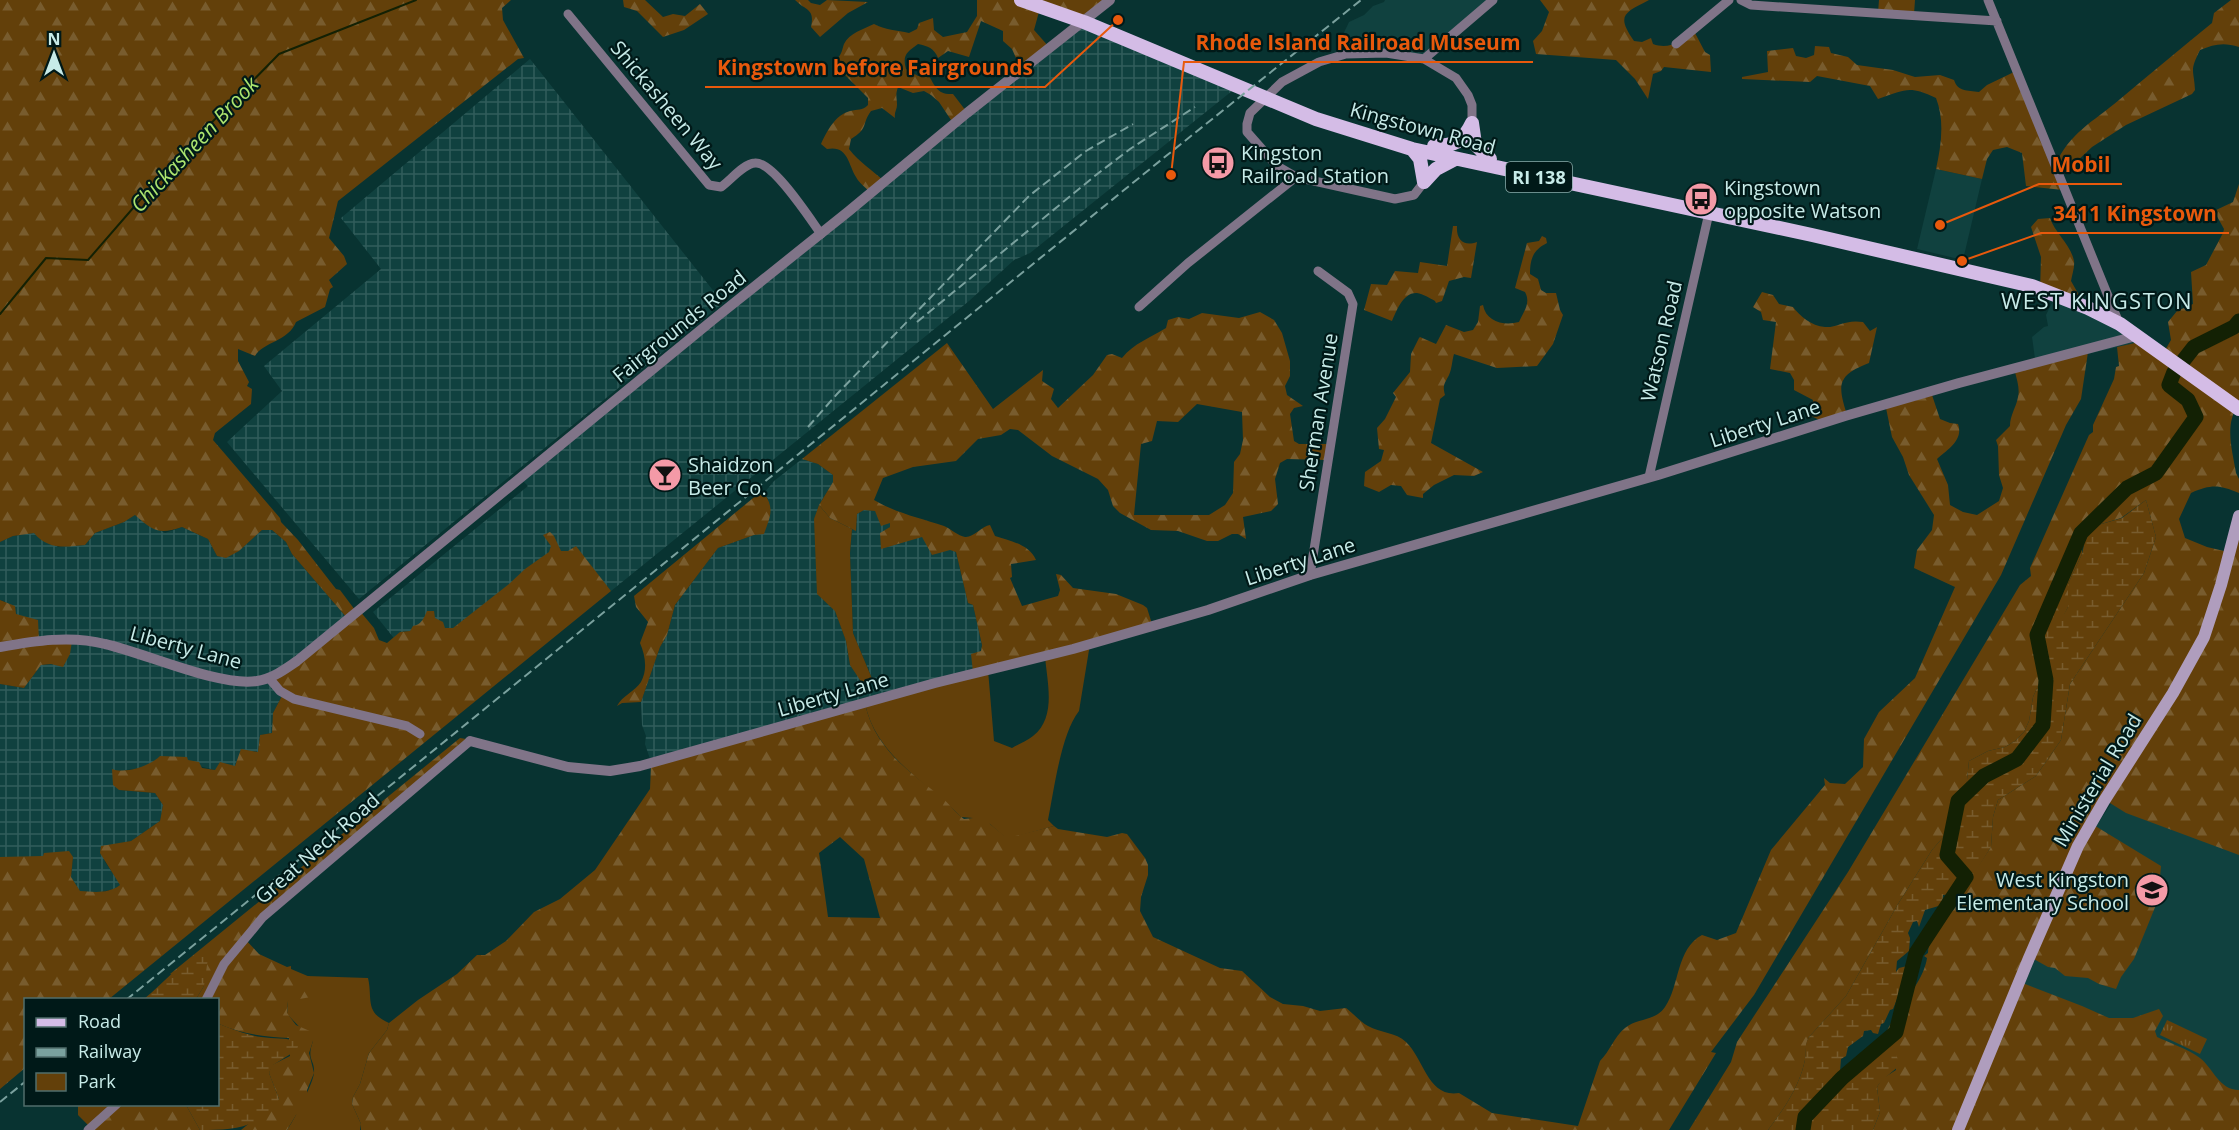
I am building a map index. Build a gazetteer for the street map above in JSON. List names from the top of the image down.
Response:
{
  "streets": {
    "main road": ["Kingstown Road", "RI 138", "Ministerial Road"],
    "street": [
      "Shickasheen Way",
      "Fairgrounds Road",
      "Watson Road",
      "Sherman Avenue",
      "Liberty Lane",
      "Great Neck Road"
    ]
  },
  "crossings": [
    ["Shickasheen Way", "Fairgrounds Road"],
    ["Kingstown Road", "Fairgrounds Road"],
    ["Kingstown Road", "Watson Road"],
    ["Kingstown Road", "Liberty Lane"],
    ["Fairgrounds Road", "Liberty Lane"],
    ["Watson Road", "Liberty Lane"],
    ["Sherman Avenue", "Liberty Lane"],
    ["Liberty Lane", "Great Neck Road"]
  ],
  "districts": ["WEST KINGSTON"],
  "water": ["Chickasheen Brook"],
  "places": {
    "other": [
      "Kingstown before Fairgrounds",
      "Rhode Island Railroad Museum",
      "Mobil",
      "3411 Kingstown"
    ],
    "bus stop": ["Kingston Railroad Station", "Kingstown opposite Watson"],
    "bar": ["Shaidzon Beer Co."],
    "school or university": ["West Kingston Elementary School"]
  },
  "legend": ["Road", "Railway", "Park"],
  "north": "top"
}
